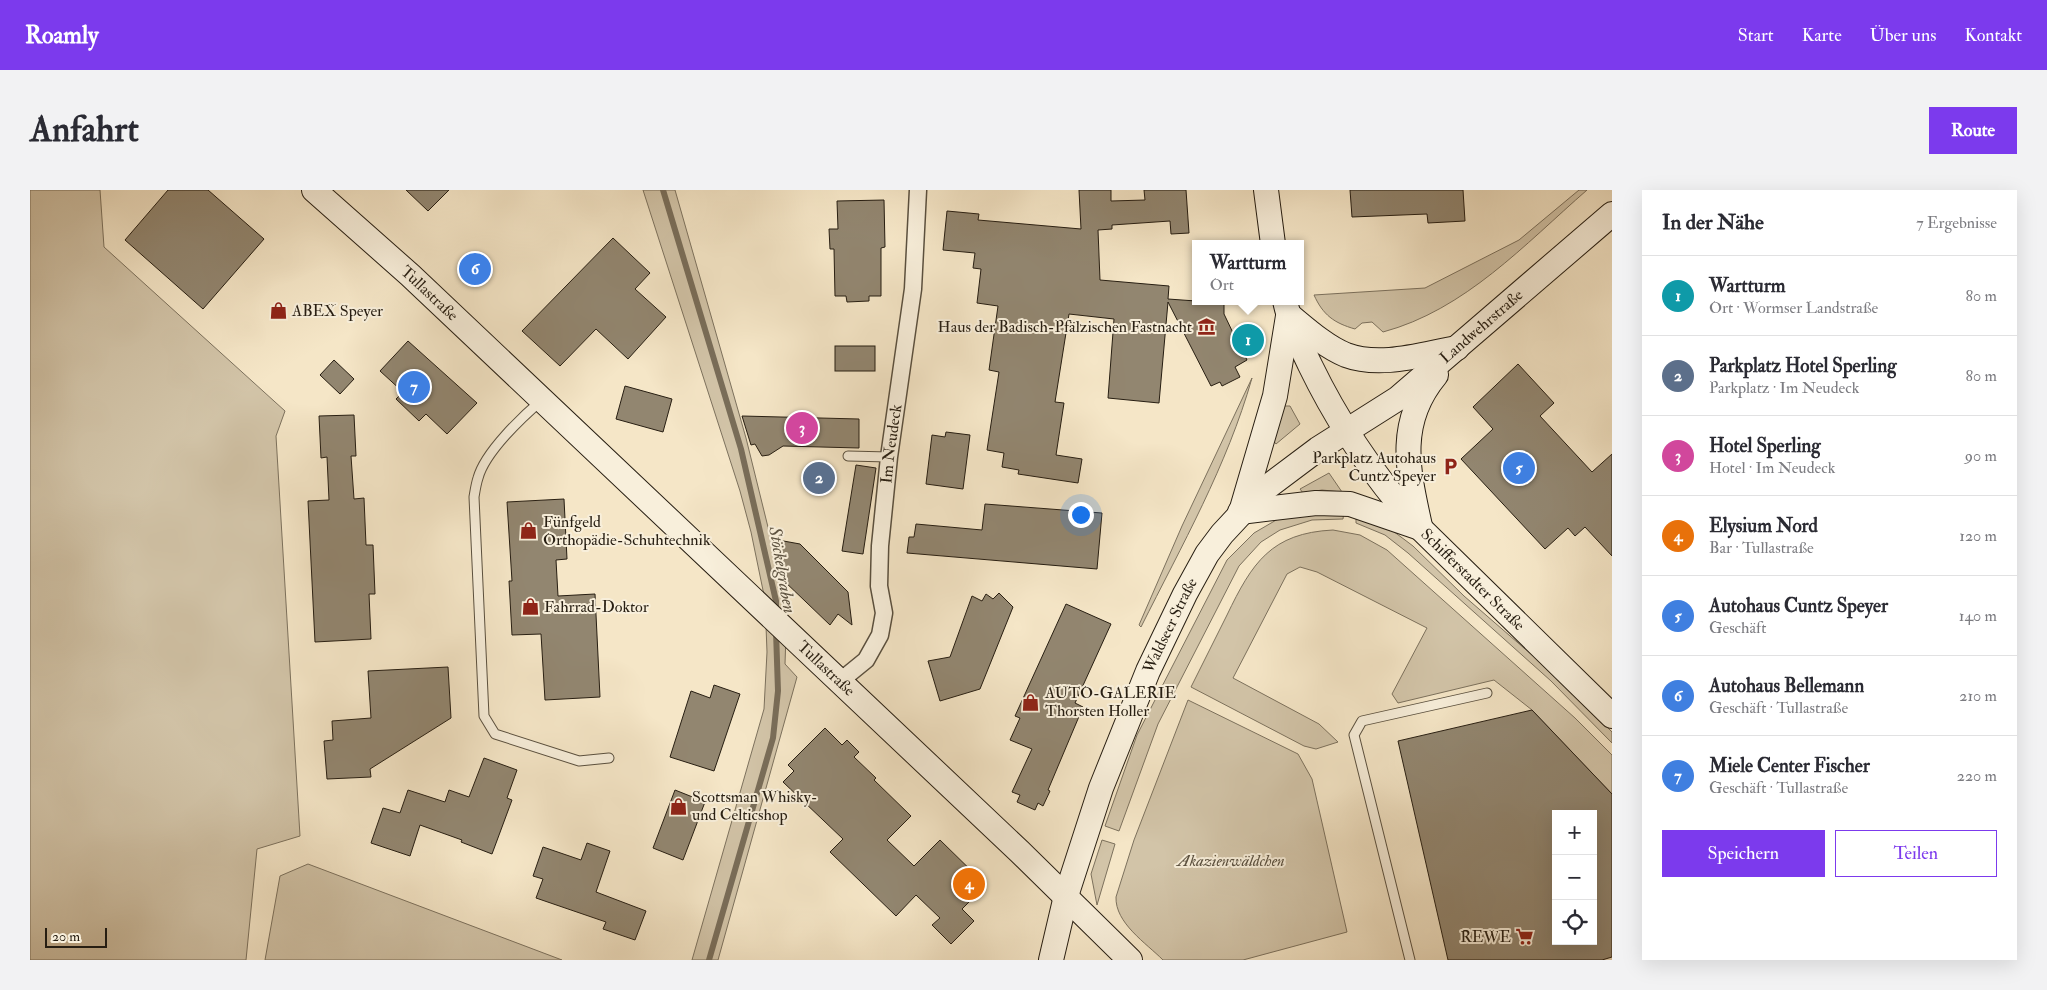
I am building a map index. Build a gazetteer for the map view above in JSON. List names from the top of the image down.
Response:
{
  "streets": {
    "main road": [
      "Tullastraße",
      "Landwehrstraße",
      "Schifferstadter Straße",
      "Waldseer Straße"
    ],
    "street": ["Im Neudeck"]
  },
  "crossings": [
    ["Tullastraße", "Im Neudeck"],
    ["Tullastraße", "Waldseer Straße"],
    ["Landwehrstraße", "Schifferstadter Straße"],
    ["Landwehrstraße", "Waldseer Straße"],
    ["Schifferstadter Straße", "Waldseer Straße"]
  ],
  "water": ["Stöckelgraben"],
  "parks": ["Akazienwäldchen"],
  "places": {
    "shop": [
      "ABEX Speyer",
      "Fünfgeld Orthopädie-Schuhtechnik",
      "Fahrrad-Doktor",
      "AUTO-GALERIE Thorsten Holler",
      "Scottsman Whisky- und Celticshop"
    ],
    "museum": ["Haus der Badisch-Pfälzischen Fastnacht"],
    "parking": ["Parkplatz Autohaus Cuntz Speyer"],
    "supermarket": ["REWE"]
  },
  "scale_bar": "20 m",
  "page": {
    "header": "Roamly",
    "nav": [
      "Start",
      "Karte",
      "Über uns",
      "Kontakt"
    ],
    "buttons": [
      "Route",
      ["Speichern", "Teilen"]
    ],
    "title": "Anfahrt",
    "heading": ["In der Nähe", "7 Ergebnisse"],
    "popup": ["Wartturm", "Ort"],
    "pins": [
      "6",
      "1",
      "7",
      "3",
      "5",
      "2",
      "4"
    ],
    "list": [
      {
        "mark": "1",
        "name": "Wartturm",
        "note": "Ort · Wormser Landstraße",
        "value": "80 m"
      },
      {
        "mark": "2",
        "name": "Parkplatz Hotel Sperling",
        "note": "Parkplatz · Im Neudeck",
        "value": "80 m"
      },
      {
        "mark": "3",
        "name": "Hotel Sperling",
        "note": "Hotel · Im Neudeck",
        "value": "90 m"
      },
      {
        "mark": "4",
        "name": "Elysium Nord",
        "note": "Bar · Tullastraße",
        "value": "120 m"
      },
      {
        "mark": "5",
        "name": "Autohaus Cuntz Speyer",
        "note": "Geschäft",
        "value": "140 m"
      },
      {
        "mark": "6",
        "name": "Autohaus Bellemann",
        "note": "Geschäft · Tullastraße",
        "value": "210 m"
      },
      {
        "mark": "7",
        "name": "Miele Center Fischer",
        "note": "Geschäft · Tullastraße",
        "value": "220 m"
      }
    ],
    "map_buttons": ["+", "−"],
    "scale": "20 m"
  }
}
